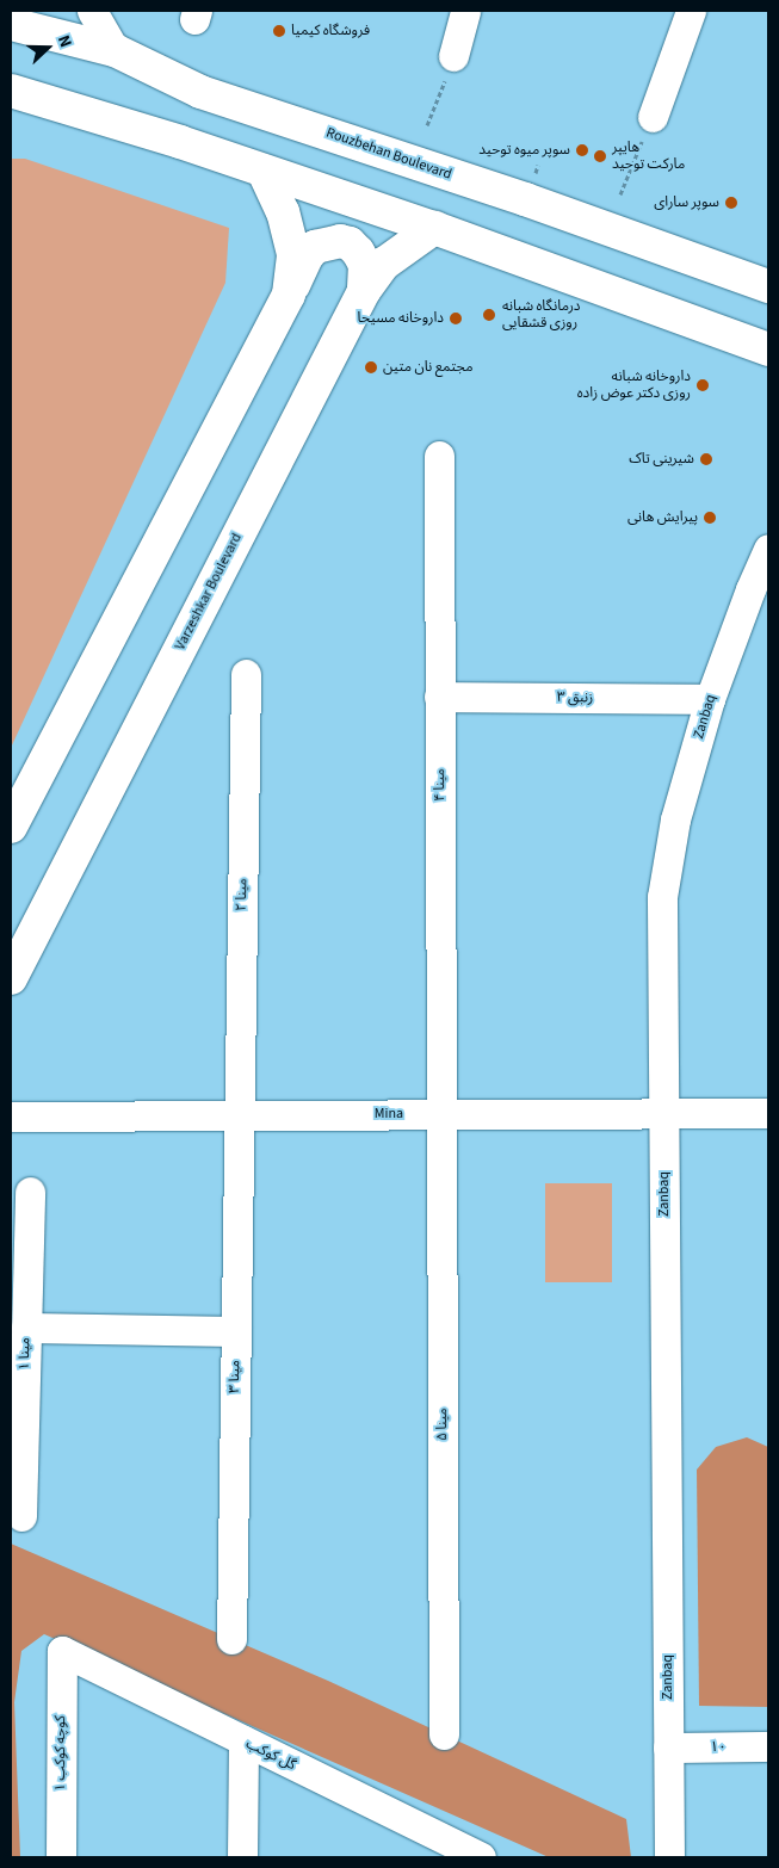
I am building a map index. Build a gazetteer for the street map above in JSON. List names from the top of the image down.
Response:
{
  "streets": {
    "main road": ["Rouzbehan Boulevard", "Varzeshkar Boulevard"],
    "street": [
      "زنبق ۳",
      "Zanbaq",
      "مینا ۴",
      "مینا ۲",
      "Mina",
      "مینا ۱",
      "مینا ۳",
      "مینا ۵",
      "۱۰",
      "کوچه کوکب ۱",
      "گل کوکب"
    ]
  },
  "crossings": [
    ["زنبق ۳", "Zanbaq"],
    ["زنبق ۳", "مینا ۴"],
    ["Zanbaq", "Mina"],
    ["Zanbaq", "۱۰"],
    ["مینا ۴", "Mina"],
    ["مینا ۴", "مینا ۵"],
    ["مینا ۲", "Mina"],
    ["مینا ۲", "مینا ۳"],
    ["Mina", "مینا ۳"],
    ["Mina", "مینا ۵"],
    ["کوچه کوکب ۱", "گل کوکب"]
  ],
  "places": [
    "فروشگاه کیمیا",
    "سوپر میوه توحید",
    "هایپر مارکت توحید",
    "سوپر سارای",
    "درمانگاه شبانه روزی قشقایی",
    "داروخانه مسیحا",
    "مجتمع نان متین",
    "داروخانه شبانه روزی دکتر عوض زاده",
    "شیرینی تاک",
    "پیرایش هانی"
  ],
  "north": "right"
}
